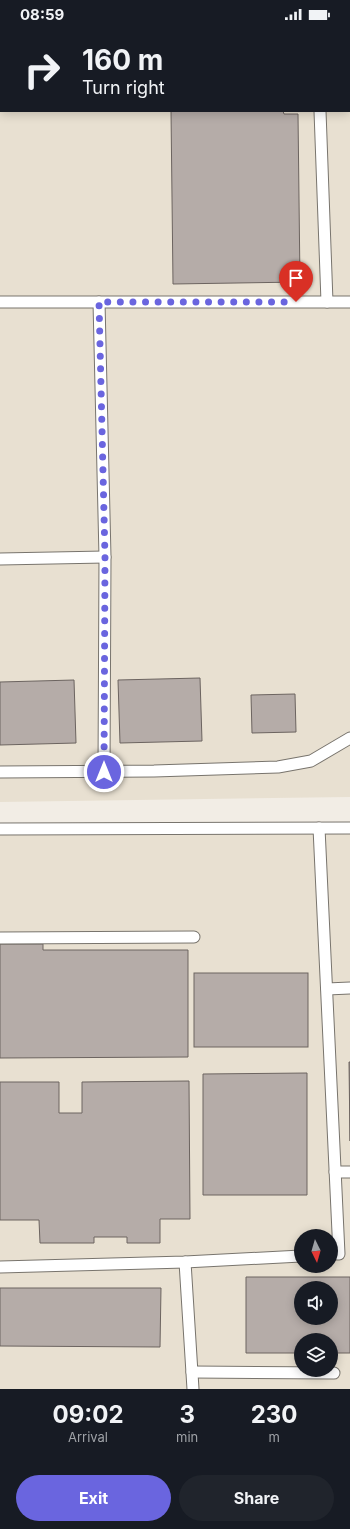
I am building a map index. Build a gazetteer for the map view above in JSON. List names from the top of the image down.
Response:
{
  "north": "bottom",
  "page": {
    "status": "08:59",
    "turn": ["160 m", "Turn right"],
    "eta": [
      "09:02",
      "Arrival",
      "3",
      "min",
      "230",
      "m"
    ],
    "buttons": ["Exit", "Share"]
  }
}
